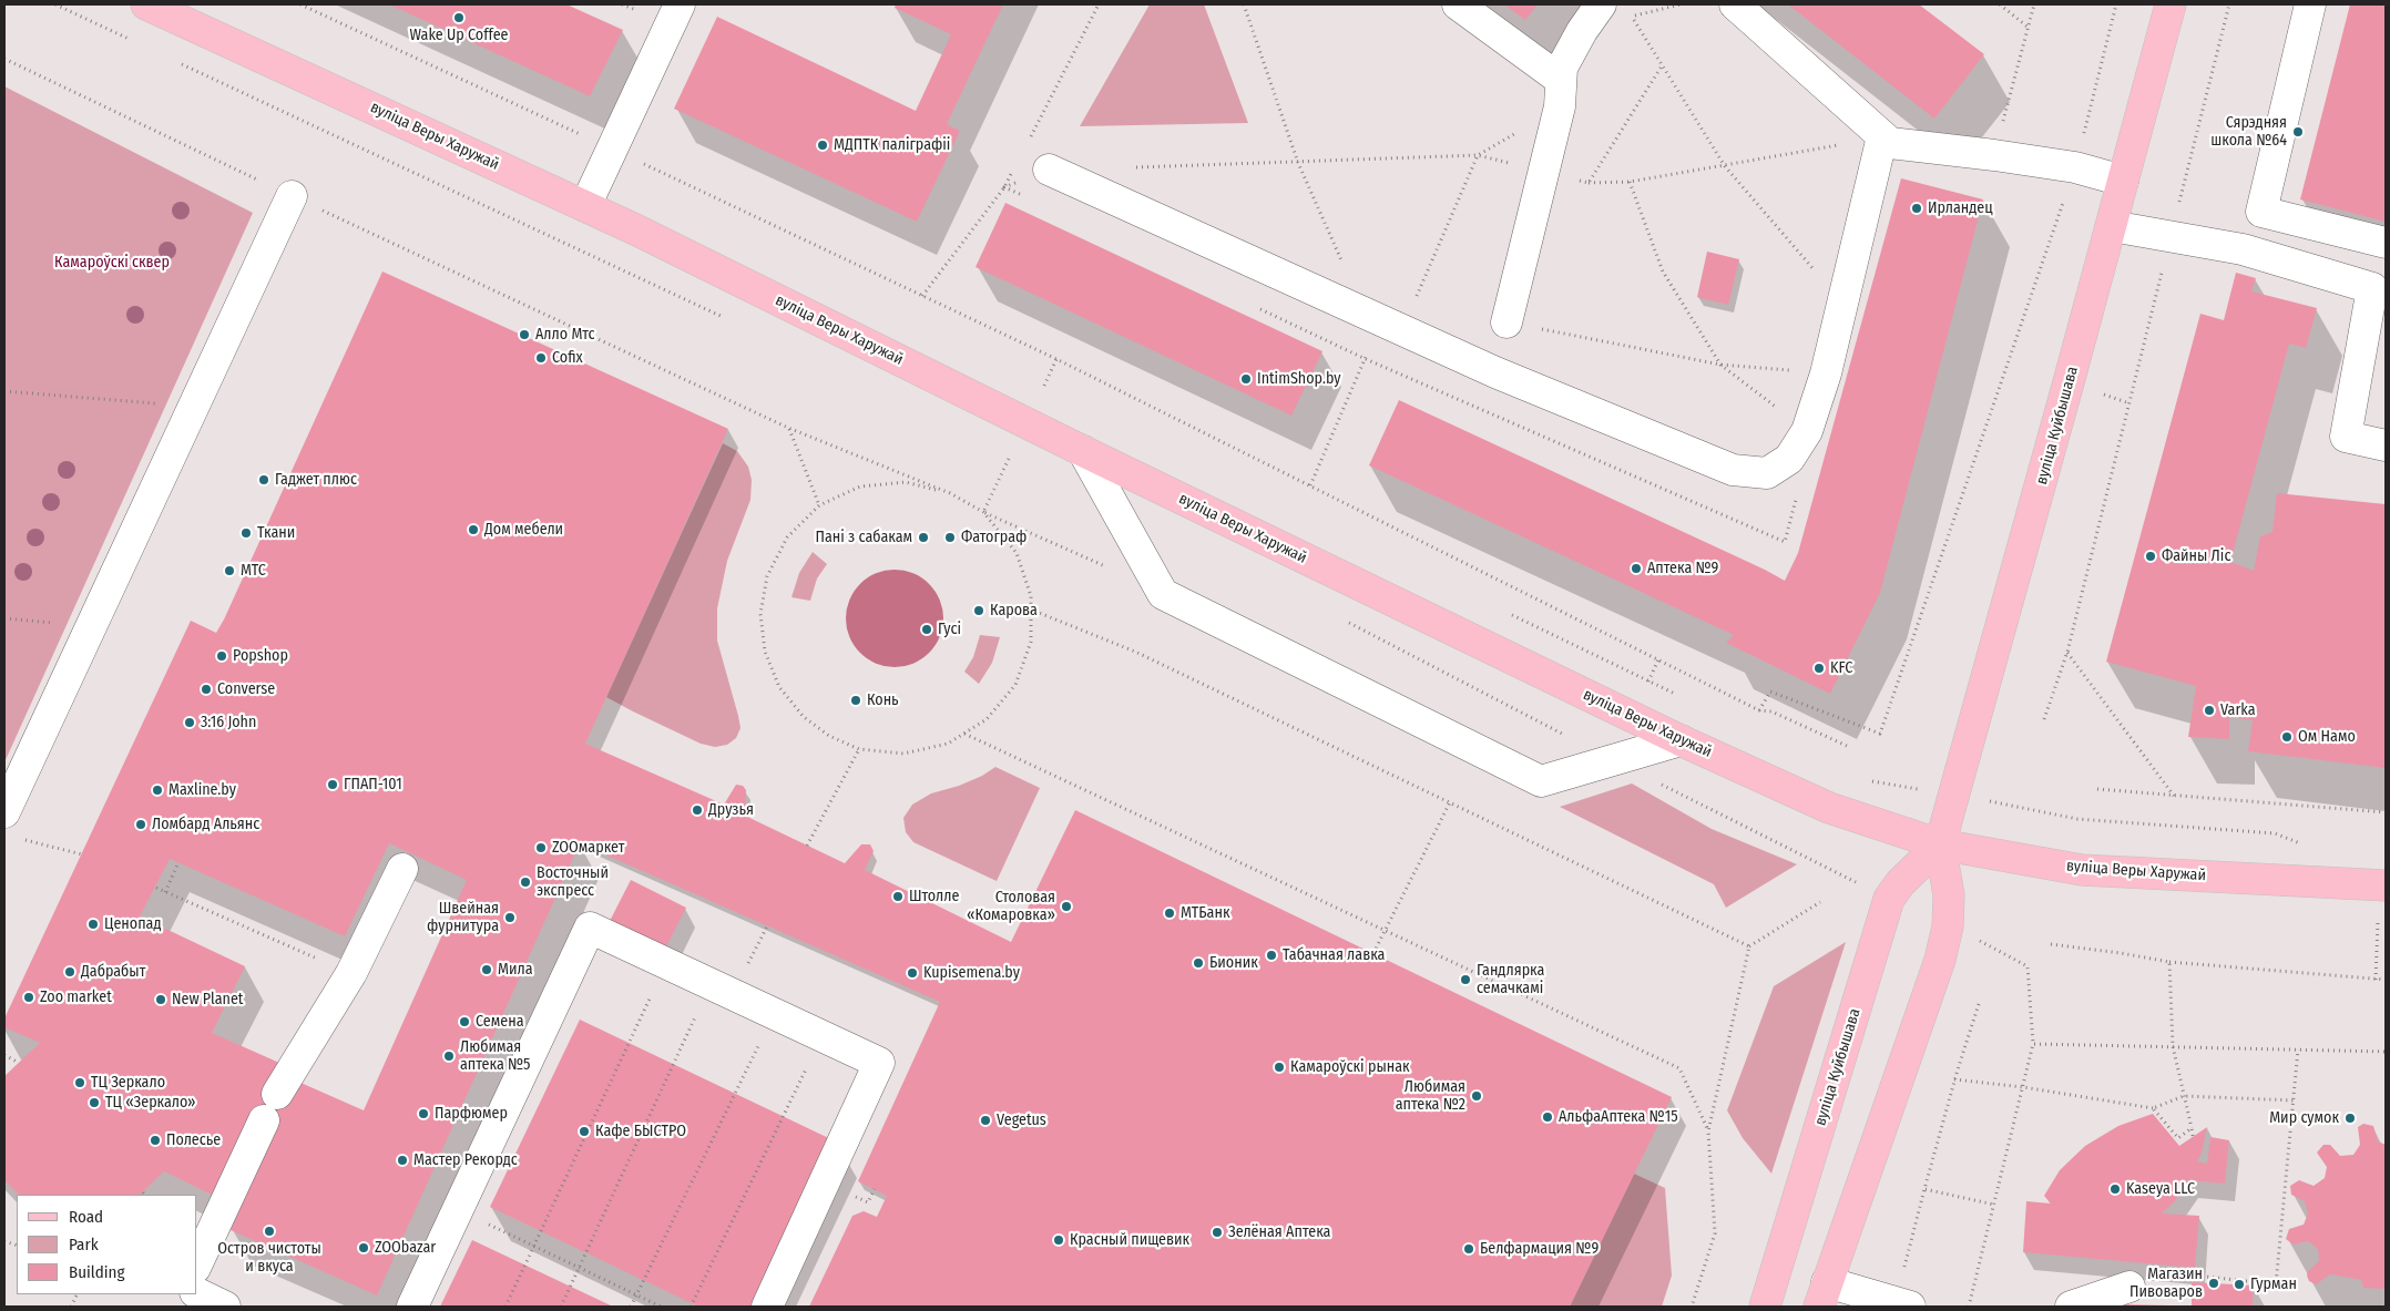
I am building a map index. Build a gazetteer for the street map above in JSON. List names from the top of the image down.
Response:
{
  "streets": {
    "main road": ["вуліца Веры Харужай", "вуліца Куйбышава"]
  },
  "crossings": [
    ["вуліца Веры Харужай", "вуліца Куйбышава"]
  ],
  "parks": ["Камароўскі сквер"],
  "places": [
    "Wake Up Coffee",
    "Сярэдняя школа №64",
    "МДПТК паліграфіі",
    "Ирландец",
    "Алло Мтс",
    "Cofix",
    "IntimShop.by",
    "Гаджет плюс",
    "Дом мебели",
    "Ткани",
    "Пані з сабакам",
    "Фатограф",
    "Файны Ліс",
    "Аптека №9",
    "МТС",
    "Карова",
    "Гусі",
    "Popshop",
    "KFC",
    "Converse",
    "Конь",
    "Varka",
    "3:16 John",
    "Ом Намо",
    "ГПАП-101",
    "Maxline.by",
    "Друзья",
    "Ломбард Альянс",
    "ZOOмаркет",
    "Восточный экспресс",
    "Штолле",
    "Столовая «Комаровка»",
    "МТБанк",
    "Швейная фурнитура",
    "Ценопад",
    "Табачная лавка",
    "Бионик",
    "Мила",
    "Дабрабыт",
    "Kupisemena.by",
    "Гандлярка семачкамі",
    "Zoo market",
    "New Planet",
    "Семена",
    "Любимая аптека №5",
    "Камароўскі рынак",
    "ТЦ Зеркало",
    "Любимая аптека №2",
    "ТЦ «Зеркало»",
    "Парфюмер",
    "АльфаАптека №15",
    "Мир сумок",
    "Vegetus",
    "Кафе БЫСТРО",
    "Полесье",
    "Мастер Рекордс",
    "Kaseya LLC",
    "Остров чистоты и вкуса",
    "Зелёная Аптека",
    "Красный пищевик",
    "ZOObazar",
    "Белфармация №9",
    "Магазин Пивоваров",
    "Гурман"
  ],
  "legend": ["Road", "Park", "Building"]
}
